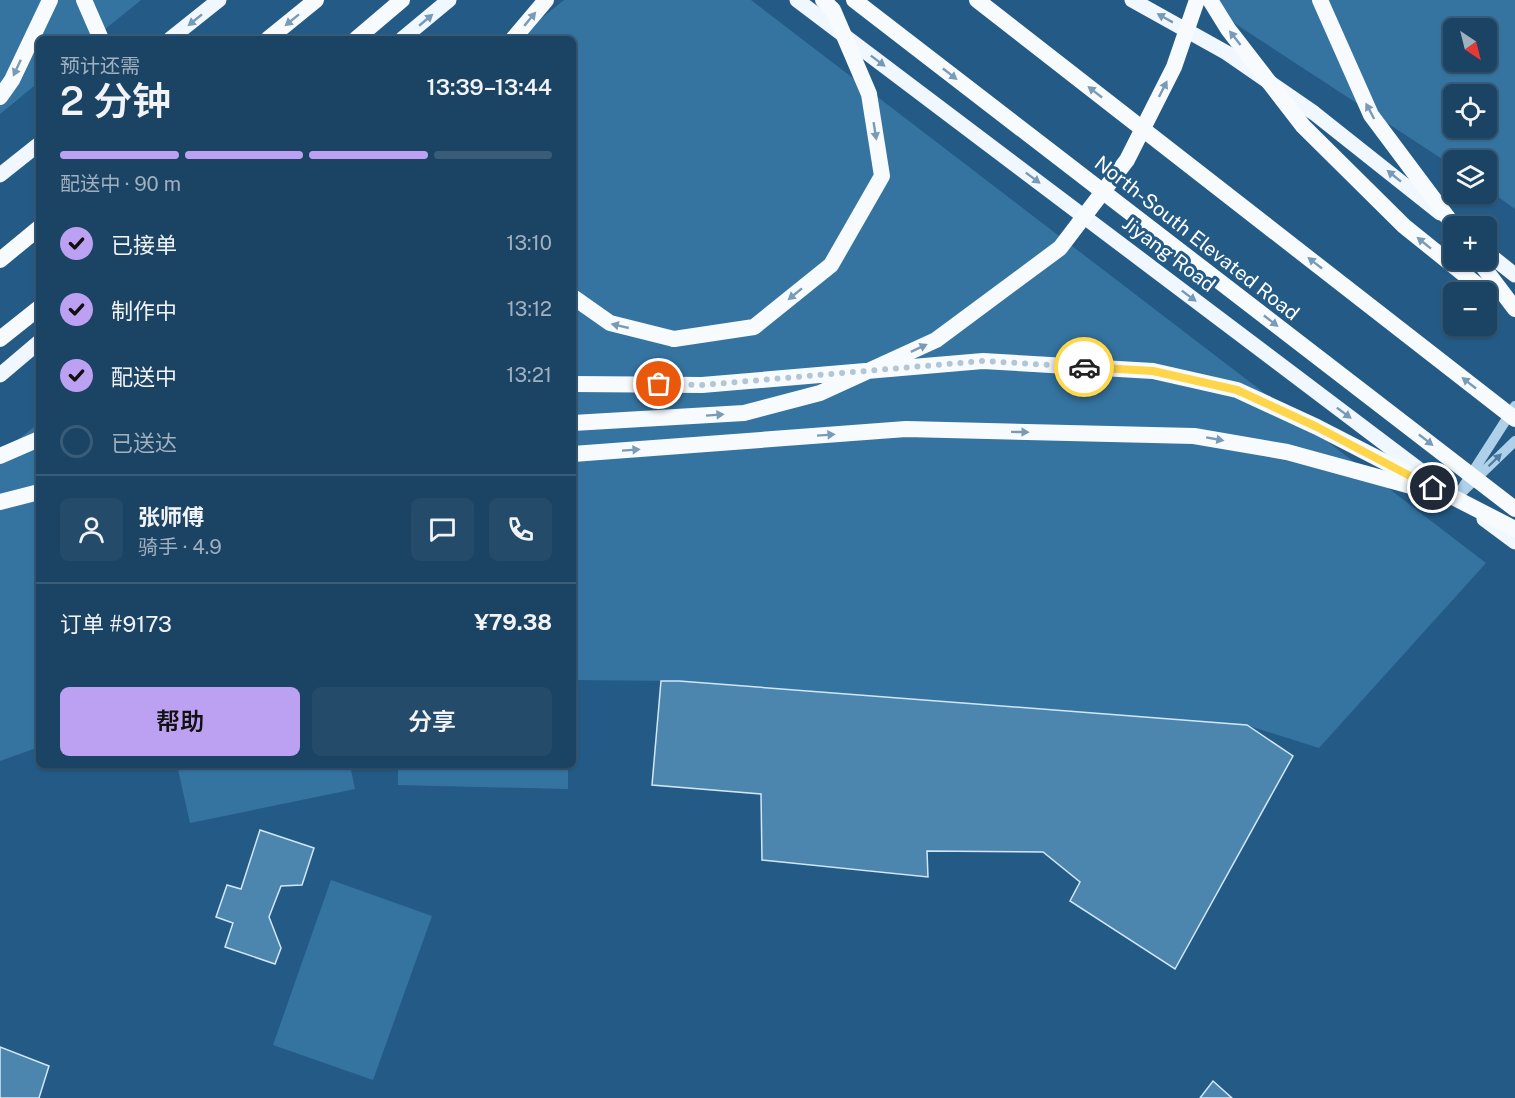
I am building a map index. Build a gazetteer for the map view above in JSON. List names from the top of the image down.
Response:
{
  "streets": {
    "highway": ["North-South Elevated Road"],
    "main road": ["Jiyang Road"]
  },
  "one_way": ["Jiyang Road"],
  "north": "bottom right",
  "page": {
    "map_buttons": ["+", "−"],
    "heading": ["2 分钟", "预计还需", "13:39–13:44"],
    "panel": [
      "张师傅",
      "骑手 · 4.9",
      "订单 #9173",
      "¥79.38"
    ],
    "bar": "配送中 · 90 m",
    "list": [
      ["已接单", "13:10"],
      ["制作中", "13:12"],
      ["配送中", "13:21"],
      "已送达"
    ],
    "buttons": ["帮助", "分享"]
  }
}
